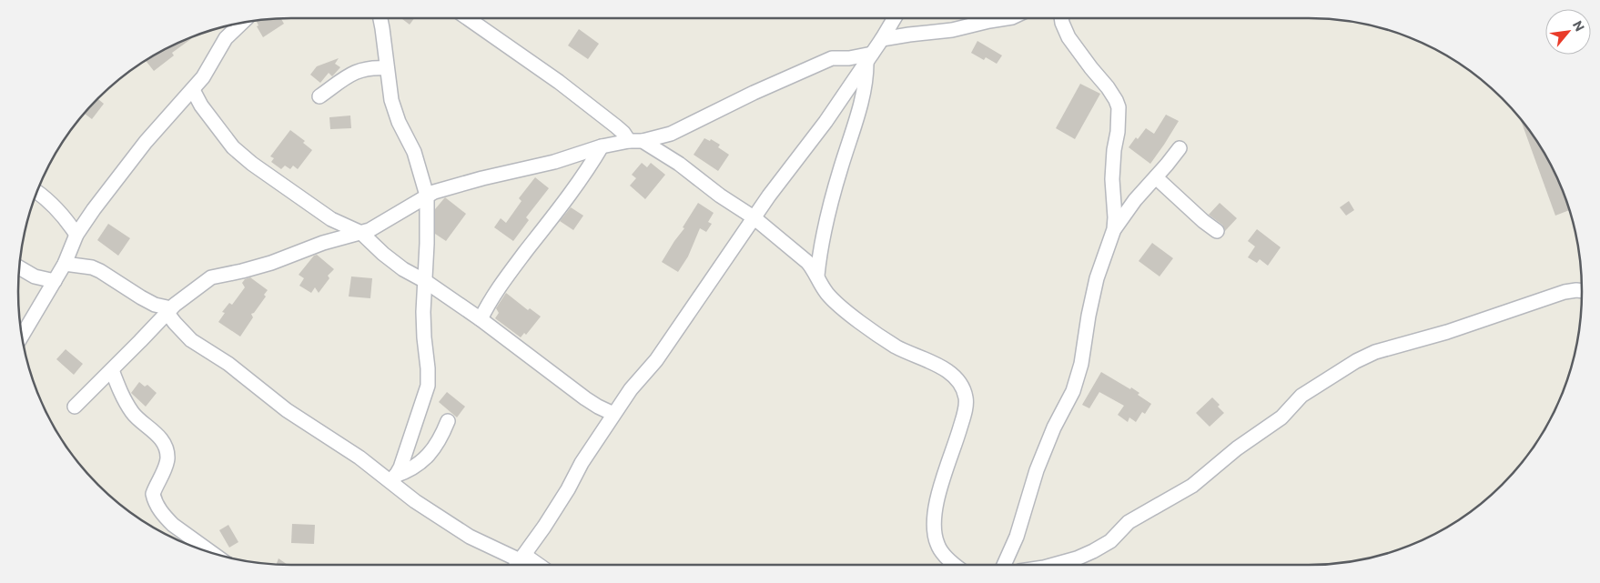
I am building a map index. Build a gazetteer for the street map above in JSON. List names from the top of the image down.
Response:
{
  "north": "top right"
}
